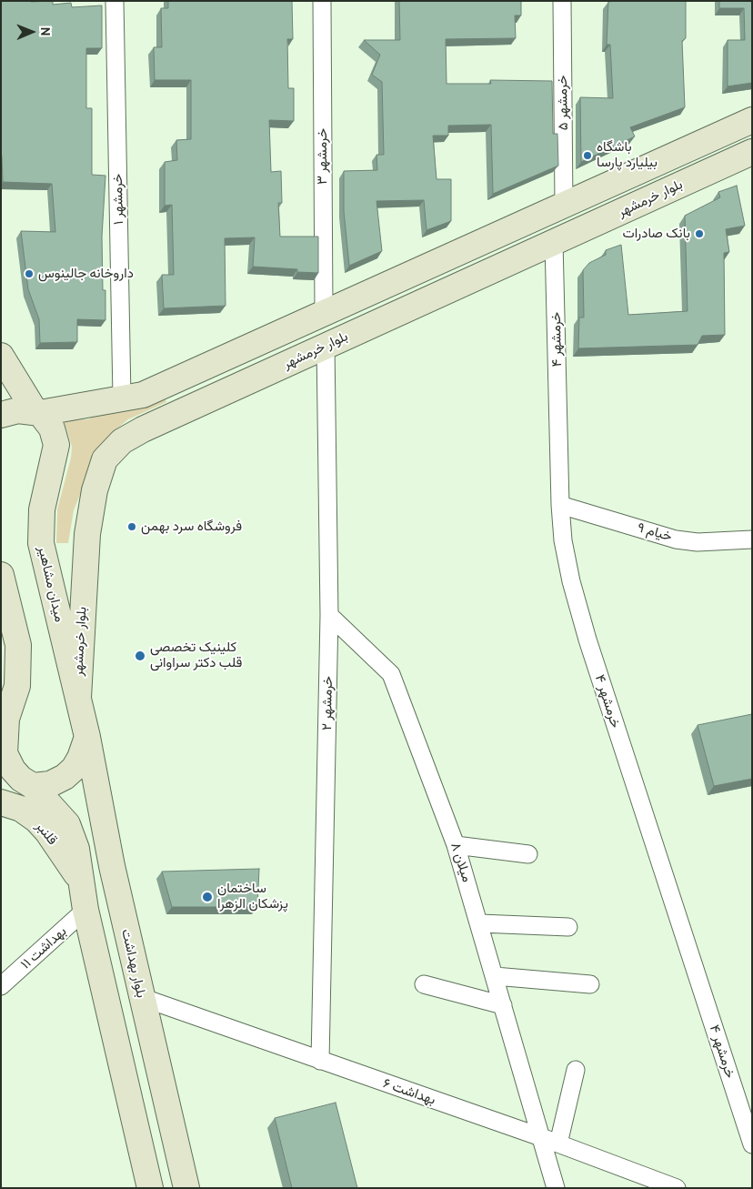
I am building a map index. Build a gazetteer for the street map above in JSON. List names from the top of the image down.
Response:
{
  "streets": {
    "main road": [
      "بلوار خرمشهر",
      "میدان مشاهیر",
      "قلنبر",
      "بلوار بهداشت"
    ],
    "street": [
      "خرمشهر ۵",
      "خرمشهر ۳",
      "خرمشهر ۱",
      "خرمشهر ۴",
      "خیام ۹",
      "خرمشهر ۲",
      "میلان ۸",
      "بهداشت ۱۱",
      "بهداشت ۶"
    ]
  },
  "crossings": [
    ["بلوار خرمشهر", "خرمشهر ۴"],
    ["بلوار خرمشهر", "میدان مشاهیر"],
    ["بلوار خرمشهر", "خرمشهر ۲"],
    ["خرمشهر ۴", "خیام ۹"],
    ["میدان مشاهیر", "بلوار بهداشت"],
    ["خرمشهر ۲", "میلان ۸"],
    ["خرمشهر ۲", "بهداشت ۶"],
    ["میلان ۸", "بهداشت ۶"],
    ["بلوار بهداشت", "بهداشت ۶"]
  ],
  "places": [
    "باشگاه بیلیارد پارسا",
    "بانک صادرات",
    "داروخانه جالینوس",
    "فروشگاه سرد بهمن",
    "کلینیک تخصصی قلب دکتر سراوانی",
    "ساختمان پزشکان الزهرا"
  ],
  "north": "right"
}
